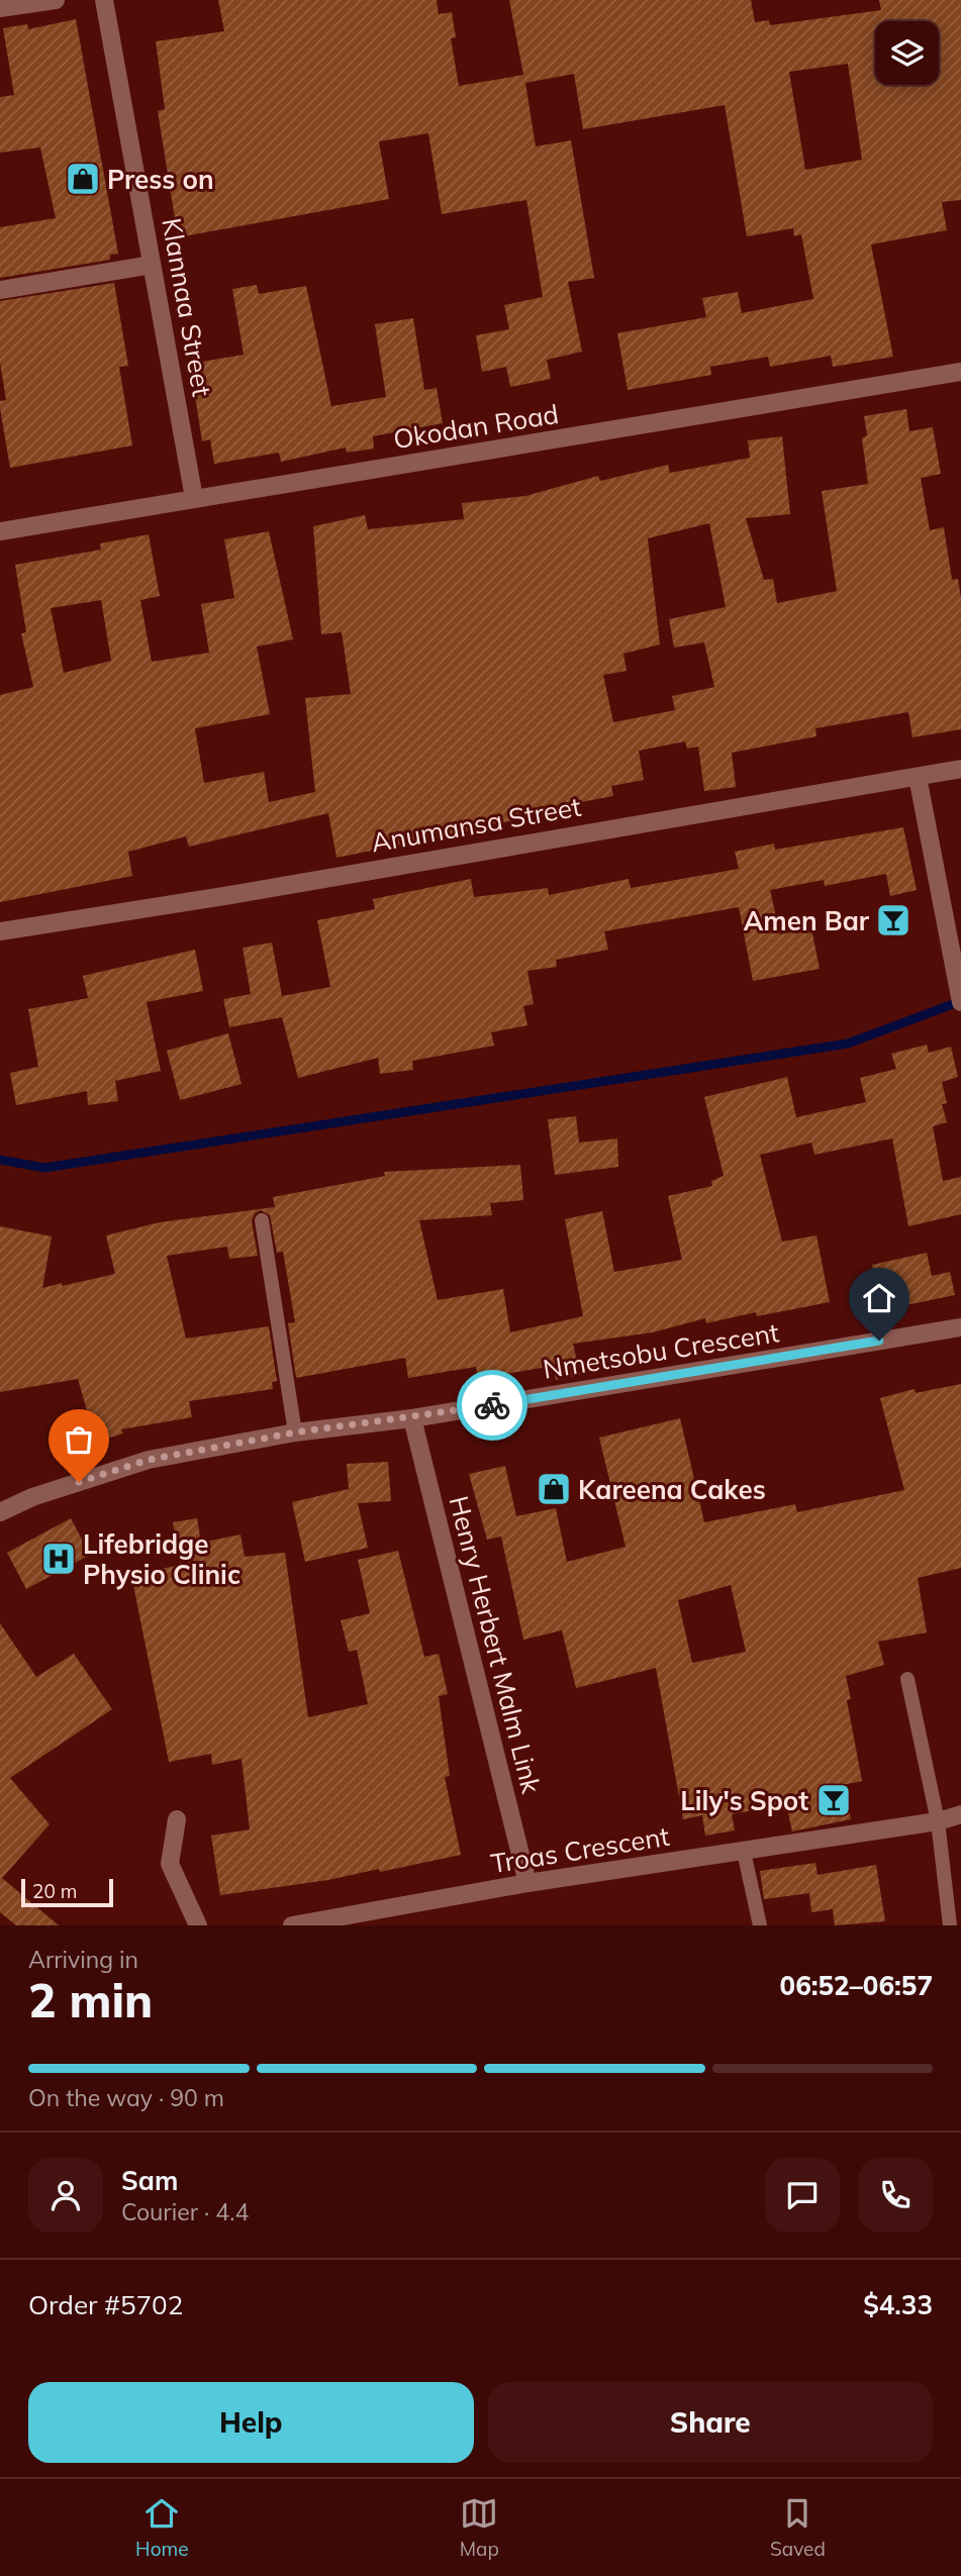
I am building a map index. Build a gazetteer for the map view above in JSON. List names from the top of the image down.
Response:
{
  "streets": {
    "street": [
      "Klannaa Street",
      "Okodan Road",
      "Anumansa Street",
      "Nmetsobu Crescent",
      "Henry Herbert Malm Link",
      "Troas Crescent"
    ]
  },
  "crossings": [
    ["Klannaa Street", "Okodan Road"],
    ["Nmetsobu Crescent", "Henry Herbert Malm Link"],
    ["Henry Herbert Malm Link", "Troas Crescent"]
  ],
  "places": {
    "shop": ["Press on", "Kareena Cakes"],
    "bar": ["Amen Bar", "Lily's Spot"],
    "hospital": ["Lifebridge Physio Clinic"]
  },
  "scale_bar": "20 m",
  "page": {
    "scale": "20 m",
    "heading": ["2 min", "Arriving in", "06:52–06:57"],
    "panel": [
      "Sam",
      "Courier · 4.4",
      "Order #5702",
      "$4.33"
    ],
    "bar": "On the way · 90 m",
    "buttons": ["Help", "Share"],
    "tabs": ["Home", "Map", "Saved"]
  }
}
